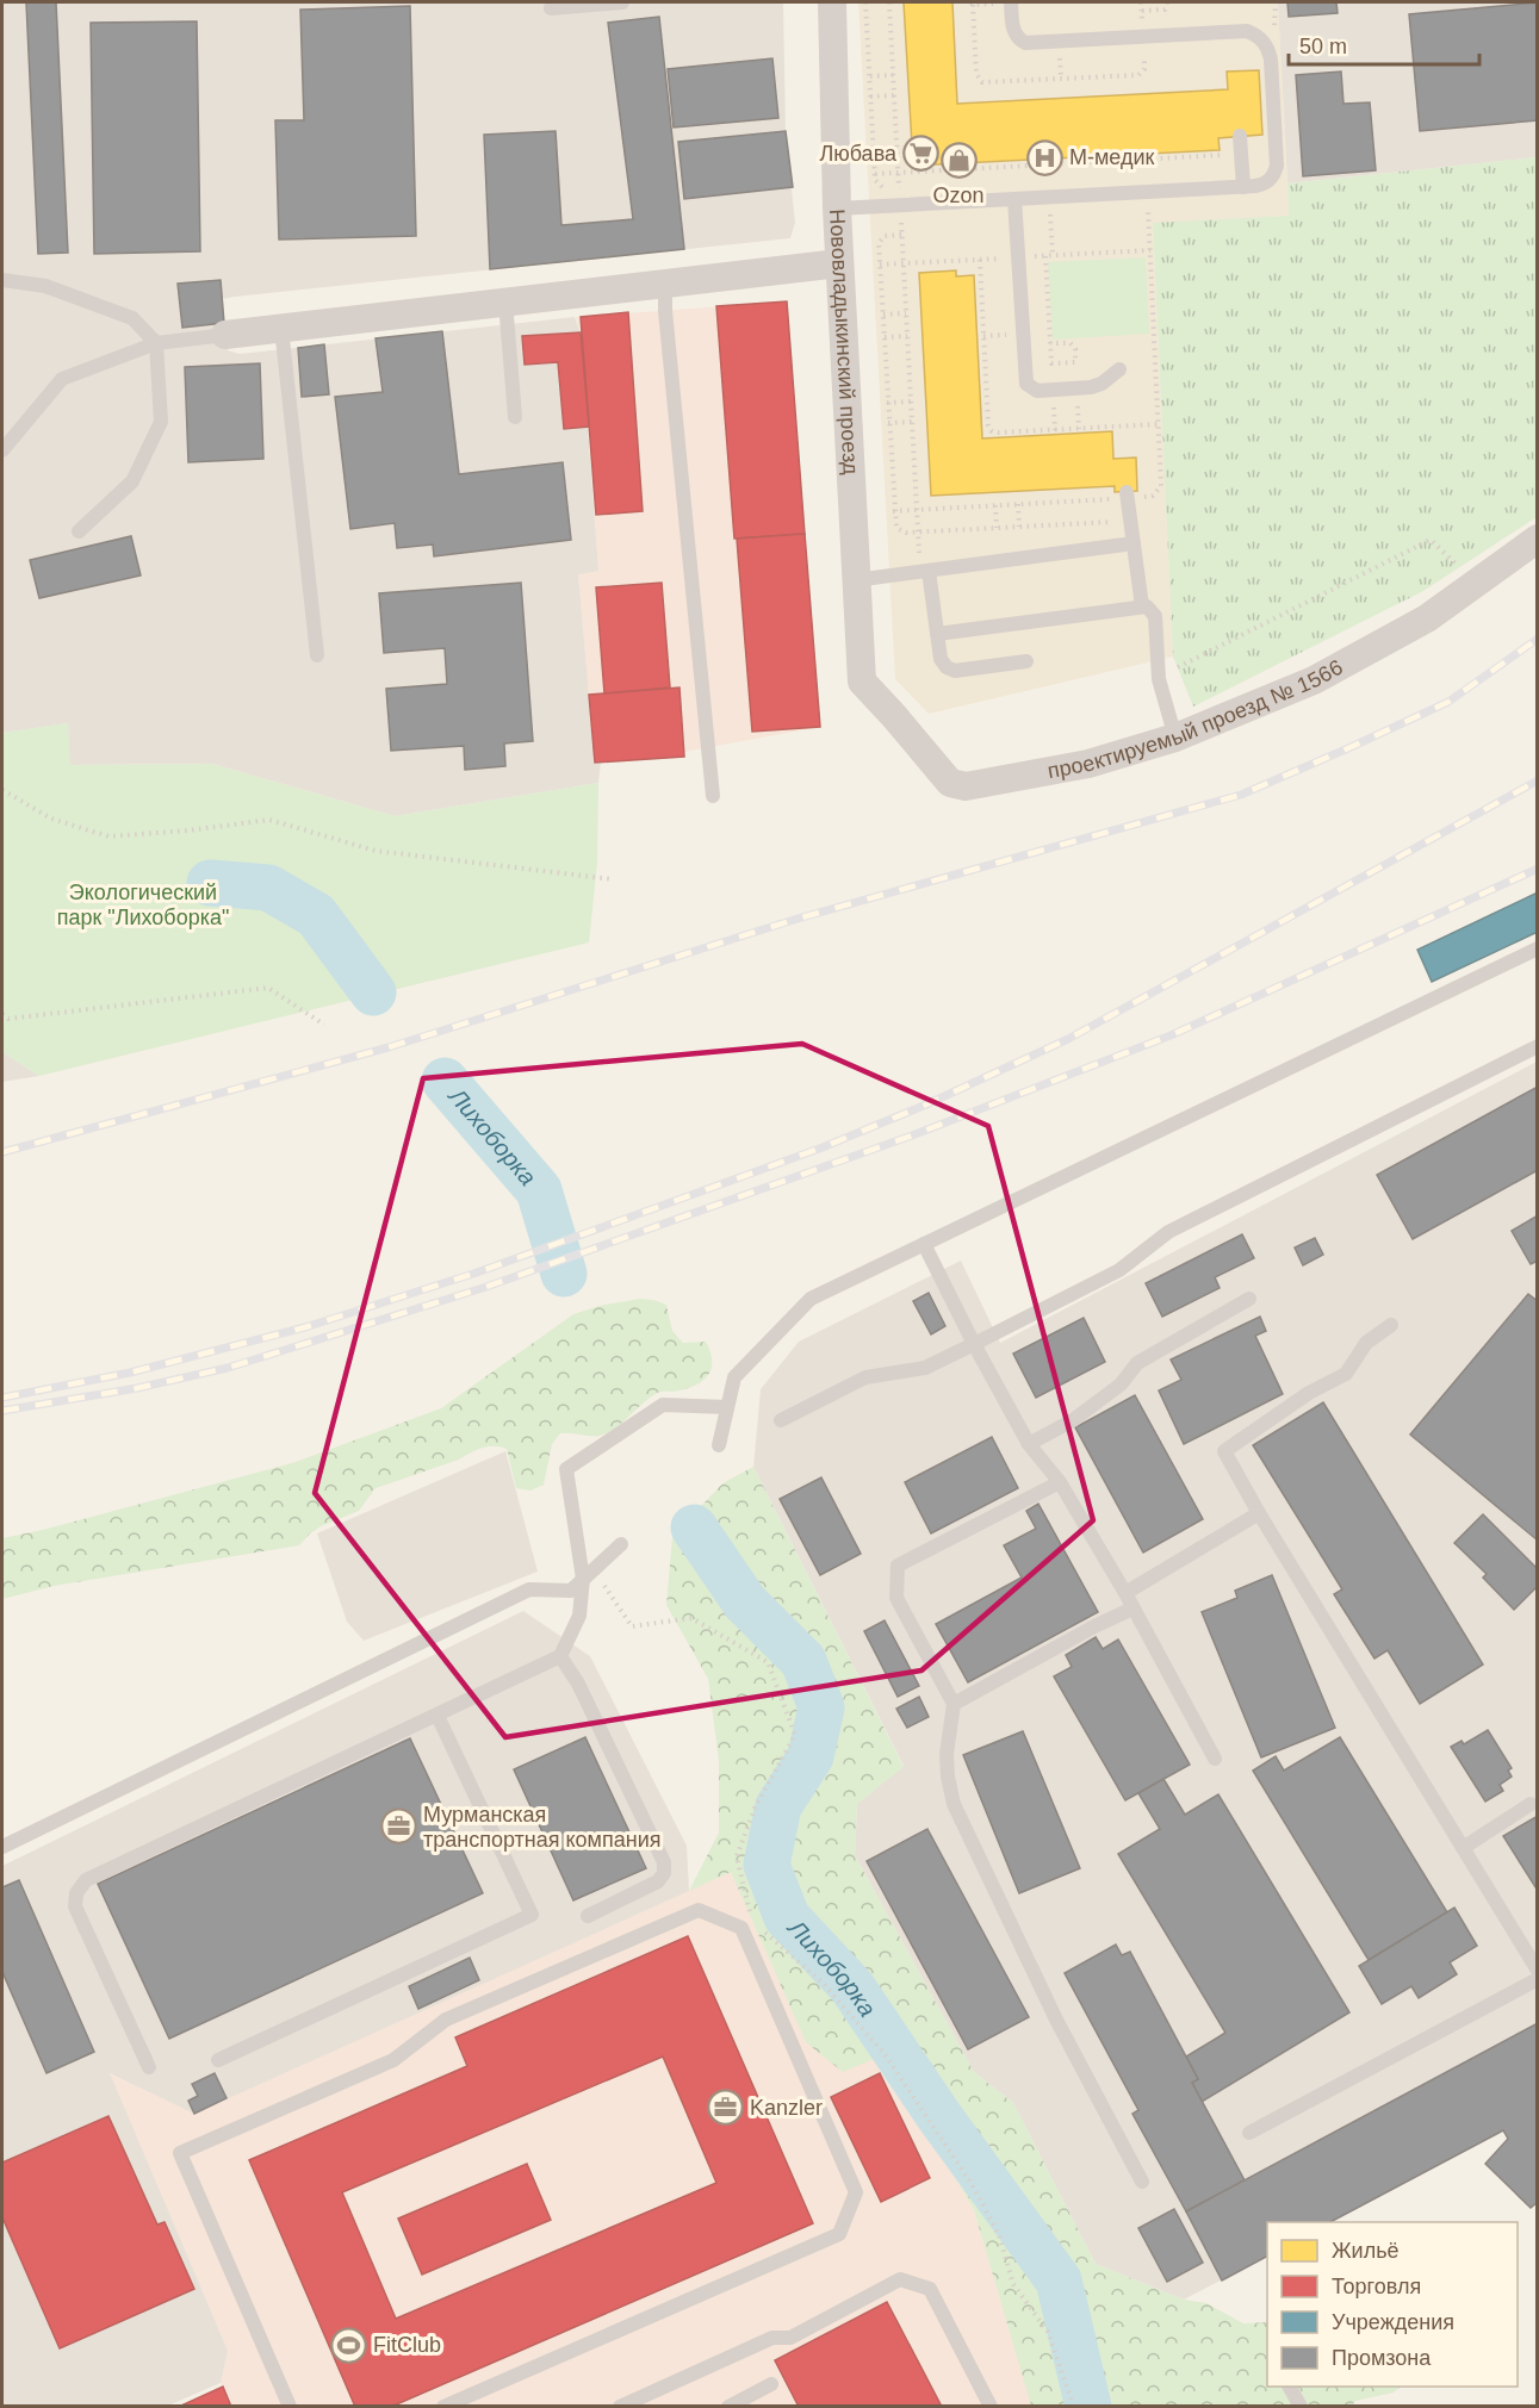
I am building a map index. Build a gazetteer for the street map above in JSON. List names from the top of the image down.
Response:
{
  "streets": {
    "street": ["Нововладыкинский проезд", "проектируемый проезд № 1566"]
  },
  "crossings": [
    ["Нововладыкинский проезд", "проектируемый проезд № 1566"]
  ],
  "water": ["Лихоборка"],
  "parks": ["Экологический парк \"Лихоборка\""],
  "places": {
    "supermarket": ["Любава"],
    "hospital": ["М-медик"],
    "shop": ["Ozon"],
    "office": ["Мурманская транспортная компания", "Kanzler"],
    "sports": ["FitClub"]
  },
  "legend": [
    "Жильё",
    "Торговля",
    "Учреждения",
    "Промзона"
  ],
  "scale_bar": "50 m"
}
